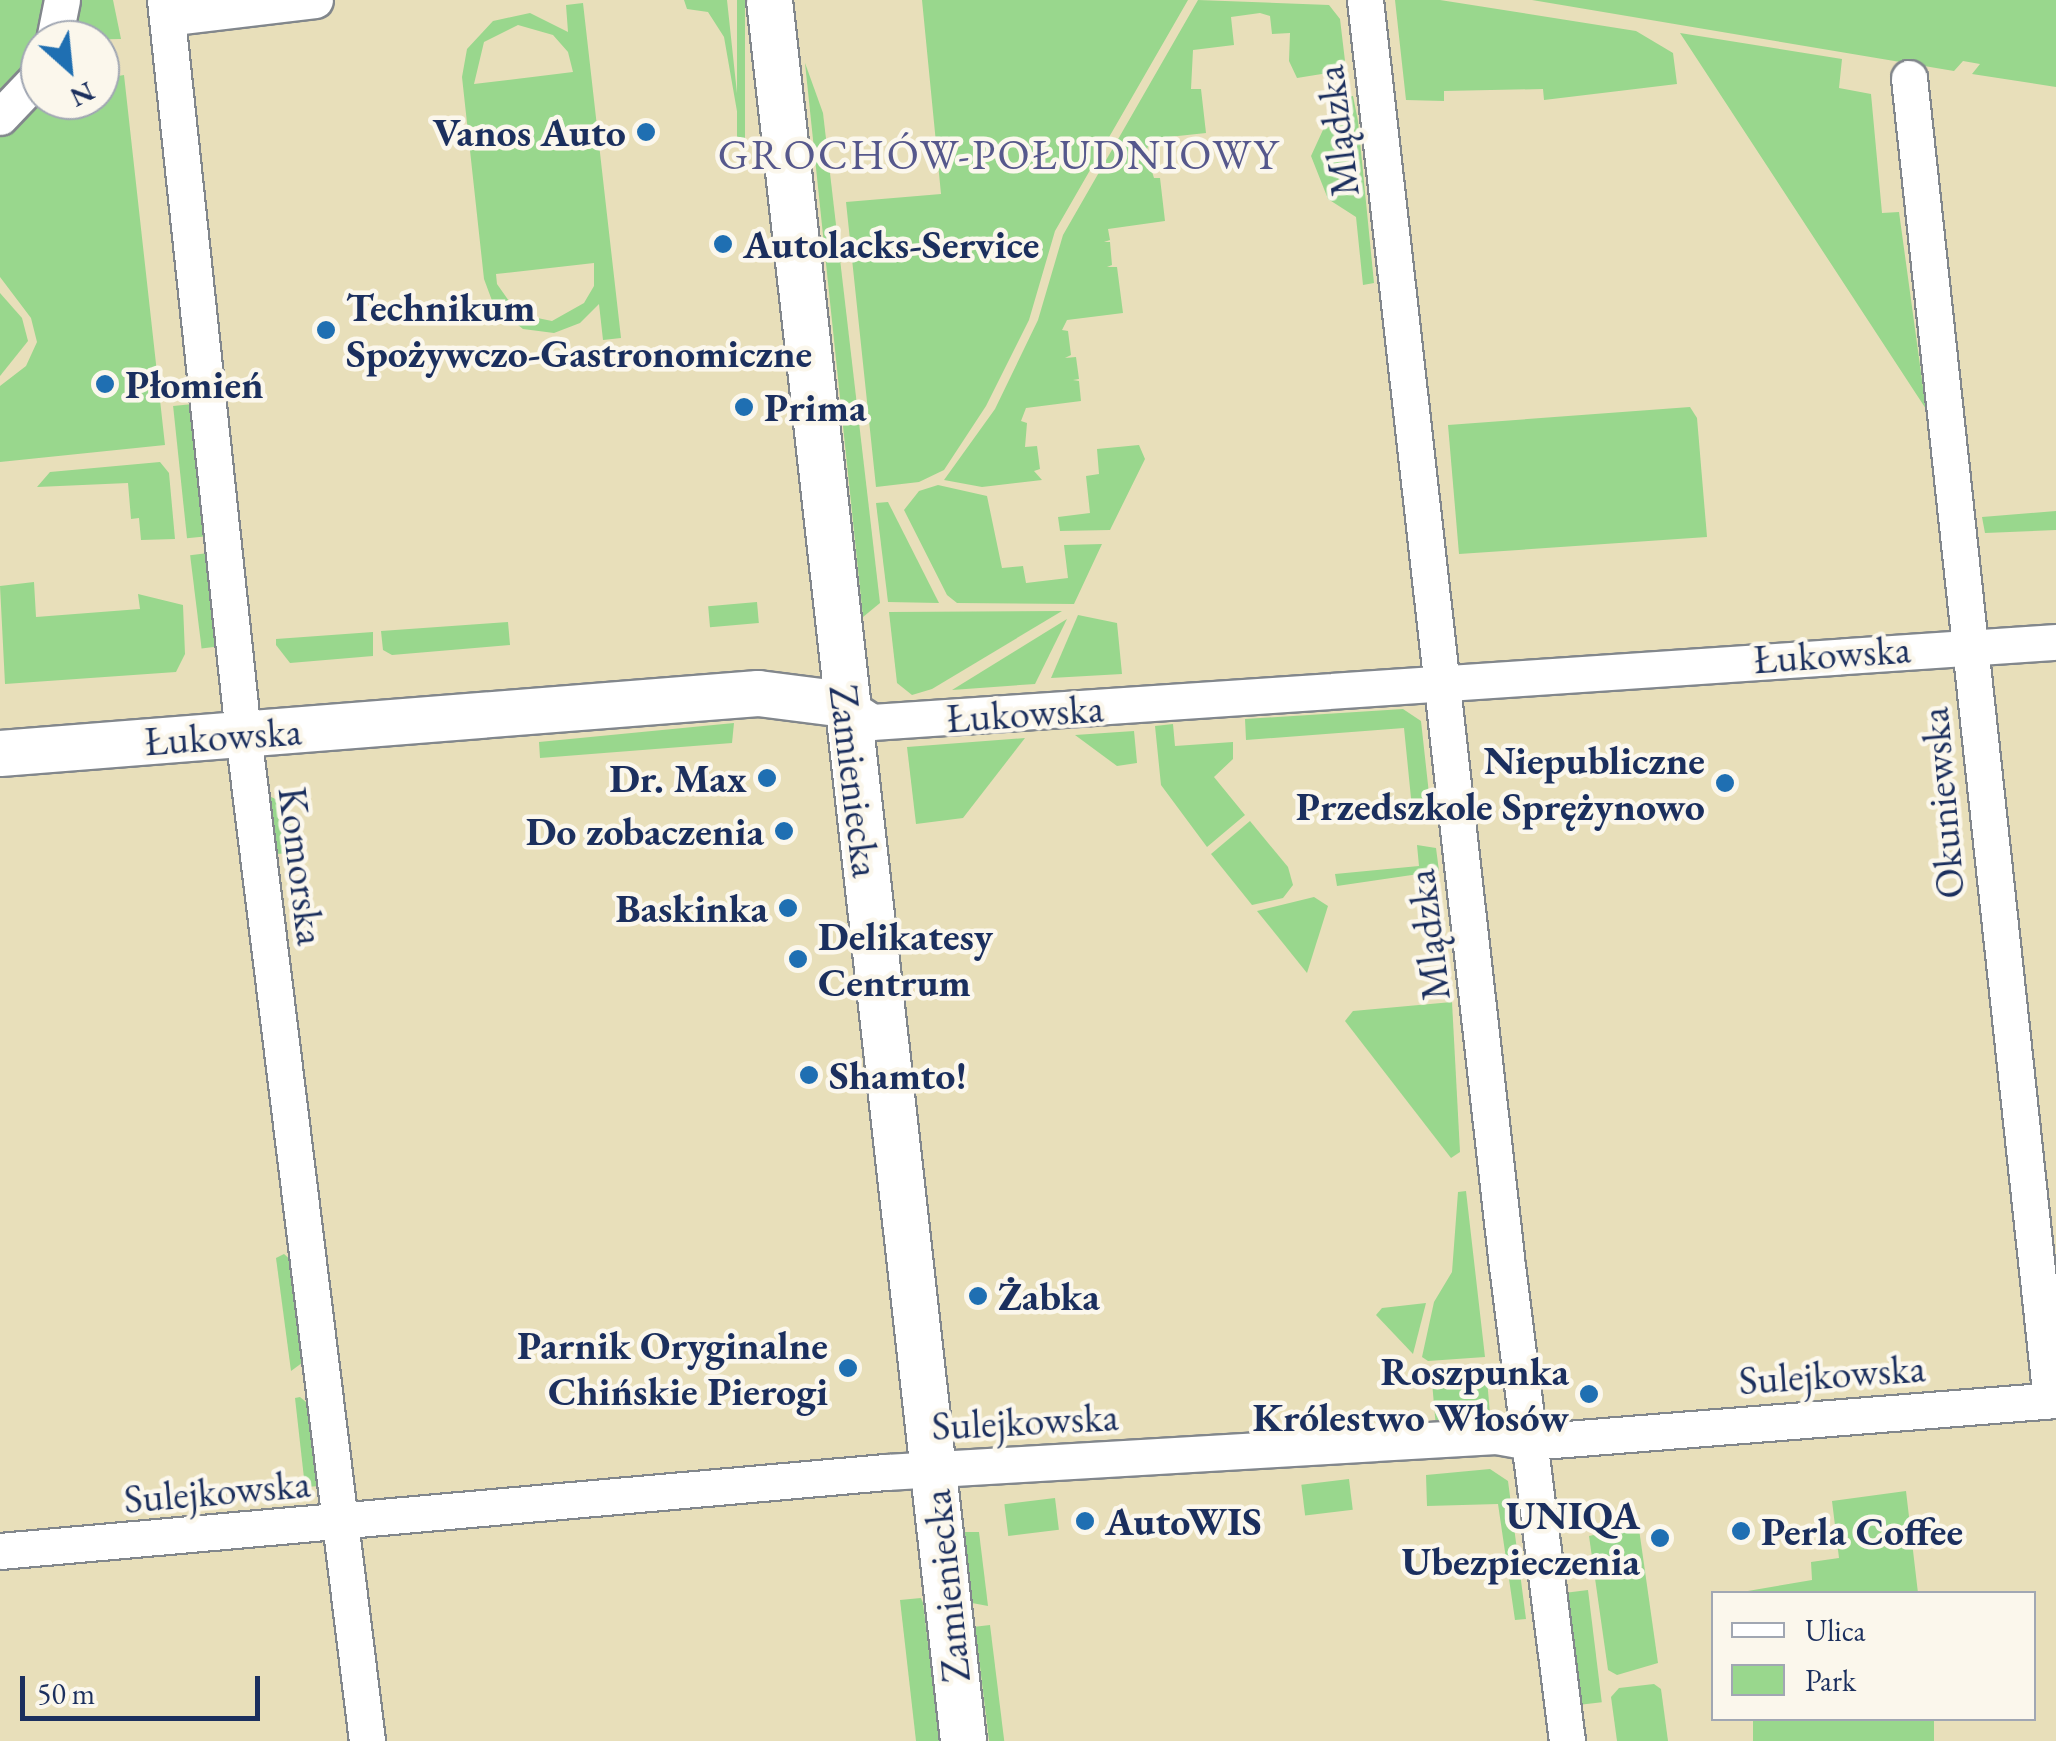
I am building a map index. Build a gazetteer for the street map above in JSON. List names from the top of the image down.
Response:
{
  "streets": {
    "street": [
      "Mlądzka",
      "Łukowska",
      "Zamieniecka",
      "Okuniewska",
      "Komorska",
      "Sulejkowska"
    ]
  },
  "crossings": [
    ["Mlądzka", "Łukowska"],
    ["Mlądzka", "Sulejkowska"],
    ["Łukowska", "Zamieniecka"],
    ["Łukowska", "Okuniewska"],
    ["Łukowska", "Komorska"],
    ["Zamieniecka", "Sulejkowska"],
    ["Okuniewska", "Sulejkowska"],
    ["Komorska", "Sulejkowska"]
  ],
  "districts": ["GROCHÓW-POŁUDNIOWY"],
  "places": [
    "Vanos Auto",
    "Autolacks-Service",
    "Technikum Spożywczo-Gastronomiczne",
    "Płomień",
    "Prima",
    "Dr. Max",
    "Niepubliczne Przedszkole Sprężynowo",
    "Do zobaczenia",
    "Baskinka",
    "Delikatesy Centrum",
    "Shamto!",
    "Żabka",
    "Parnik Oryginalne Chińskie Pierogi",
    "Roszpunka Królestwo Włosów",
    "AutoWIS",
    "Perla Coffee",
    "UNIQA Ubezpieczenia"
  ],
  "legend": ["Ulica", "Park"],
  "scale_bar": "50 m",
  "north": "bottom right"
}
